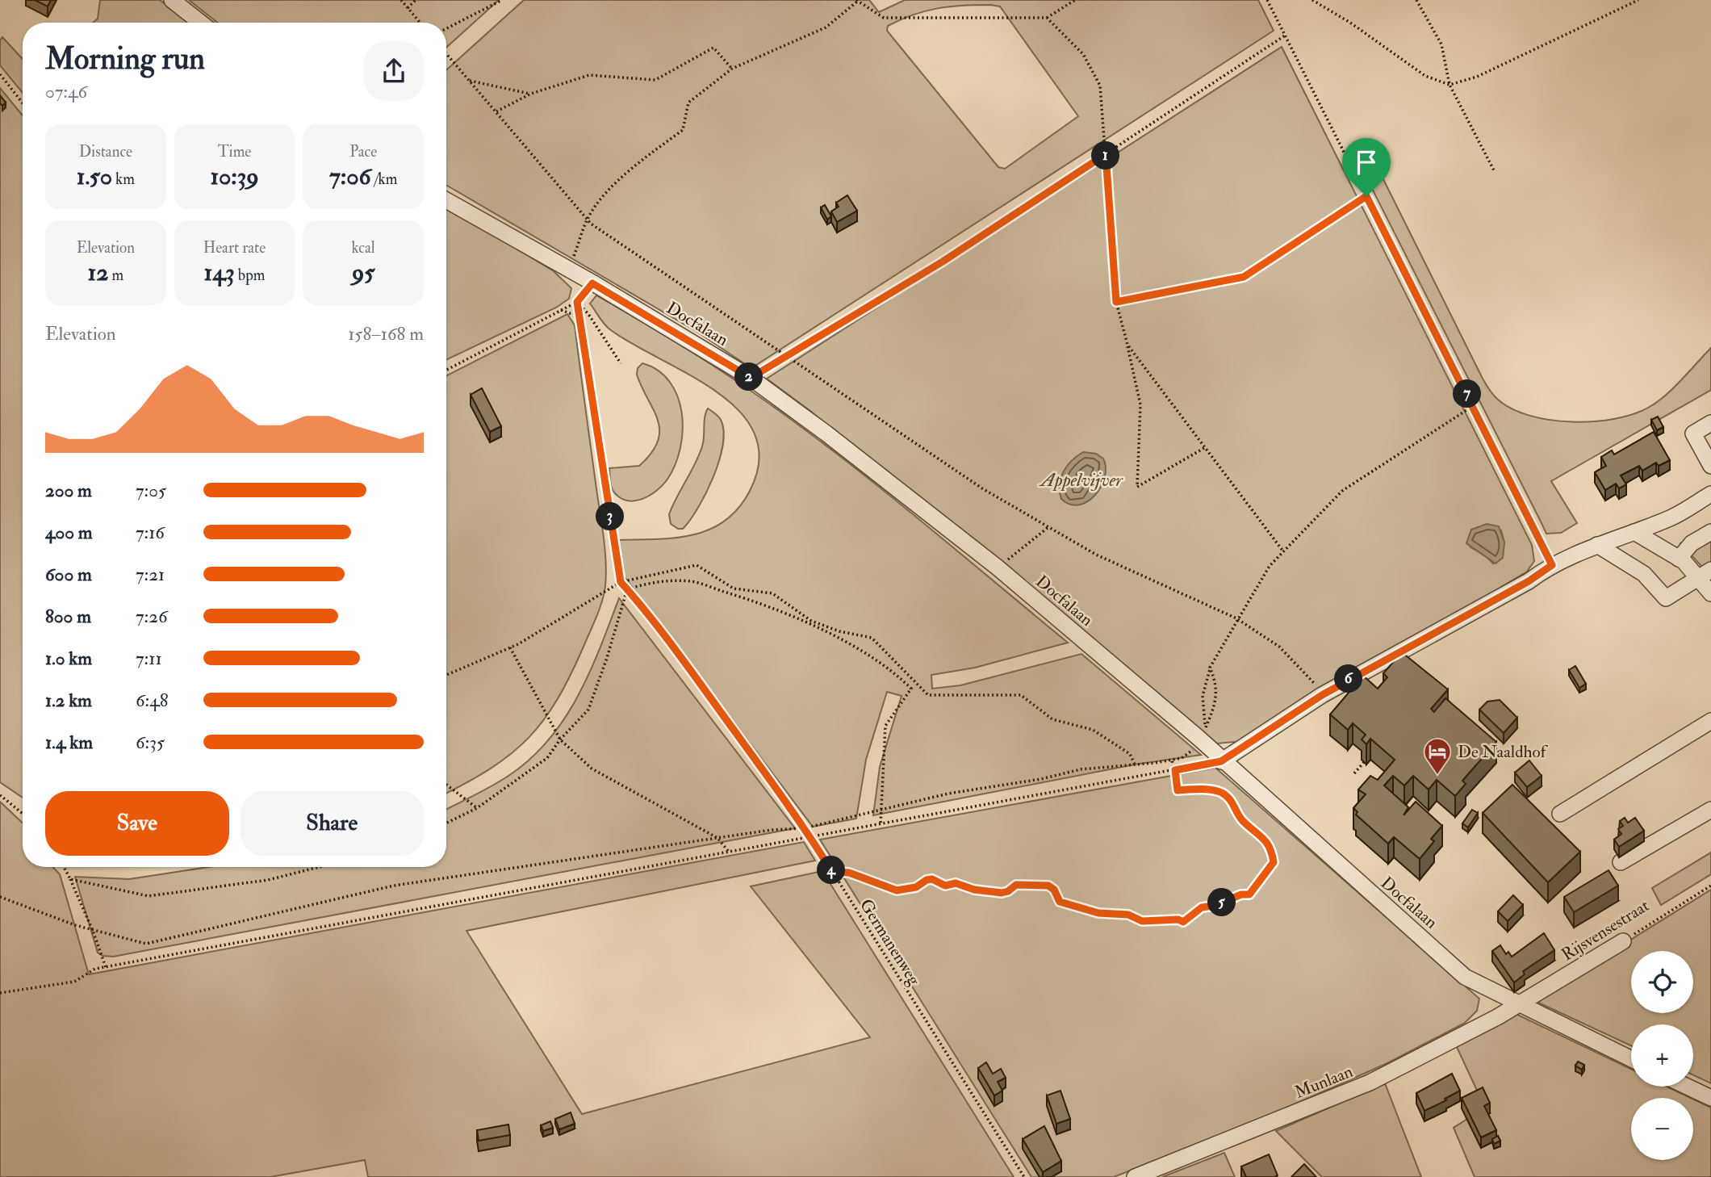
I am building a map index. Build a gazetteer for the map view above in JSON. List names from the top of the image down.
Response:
{
  "streets": {
    "street": ["Docfalaan", "Rijsvensestraat", "Munlaan"],
    "path": ["Germanenweg"]
  },
  "crossings": [
    ["Docfalaan", "Rijsvensestraat"],
    ["Docfalaan", "Munlaan"],
    ["Rijsvensestraat", "Munlaan"]
  ],
  "water": ["Appelvijver"],
  "places": {
    "hotel": ["De Naaldhof"]
  },
  "page": {
    "heading": ["Morning run", "07:46"],
    "stats": [
      ["Distance", "1.50 km"],
      ["Time", "10:39"],
      ["Pace", "7:06 /km"],
      ["Elevation", "12 m"],
      ["Heart rate", "143 bpm"],
      ["kcal", "95"]
    ],
    "pins": [
      "1",
      "2",
      "7",
      "3",
      "6",
      "4",
      "5"
    ],
    "chart": ["Elevation", "158–168 m"],
    "list": [
      {
        "name": "200 m",
        "note": "7:05"
      },
      {
        "name": "400 m",
        "note": "7:16"
      },
      {
        "name": "600 m",
        "note": "7:21"
      },
      {
        "name": "800 m",
        "note": "7:26"
      },
      {
        "name": "1.0 km",
        "note": "7:11"
      },
      {
        "name": "1.2 km",
        "note": "6:48"
      },
      {
        "name": "1.4 km",
        "note": "6:35"
      }
    ],
    "buttons": ["Save", "Share"],
    "map_buttons": ["+", "−"]
  }
}
